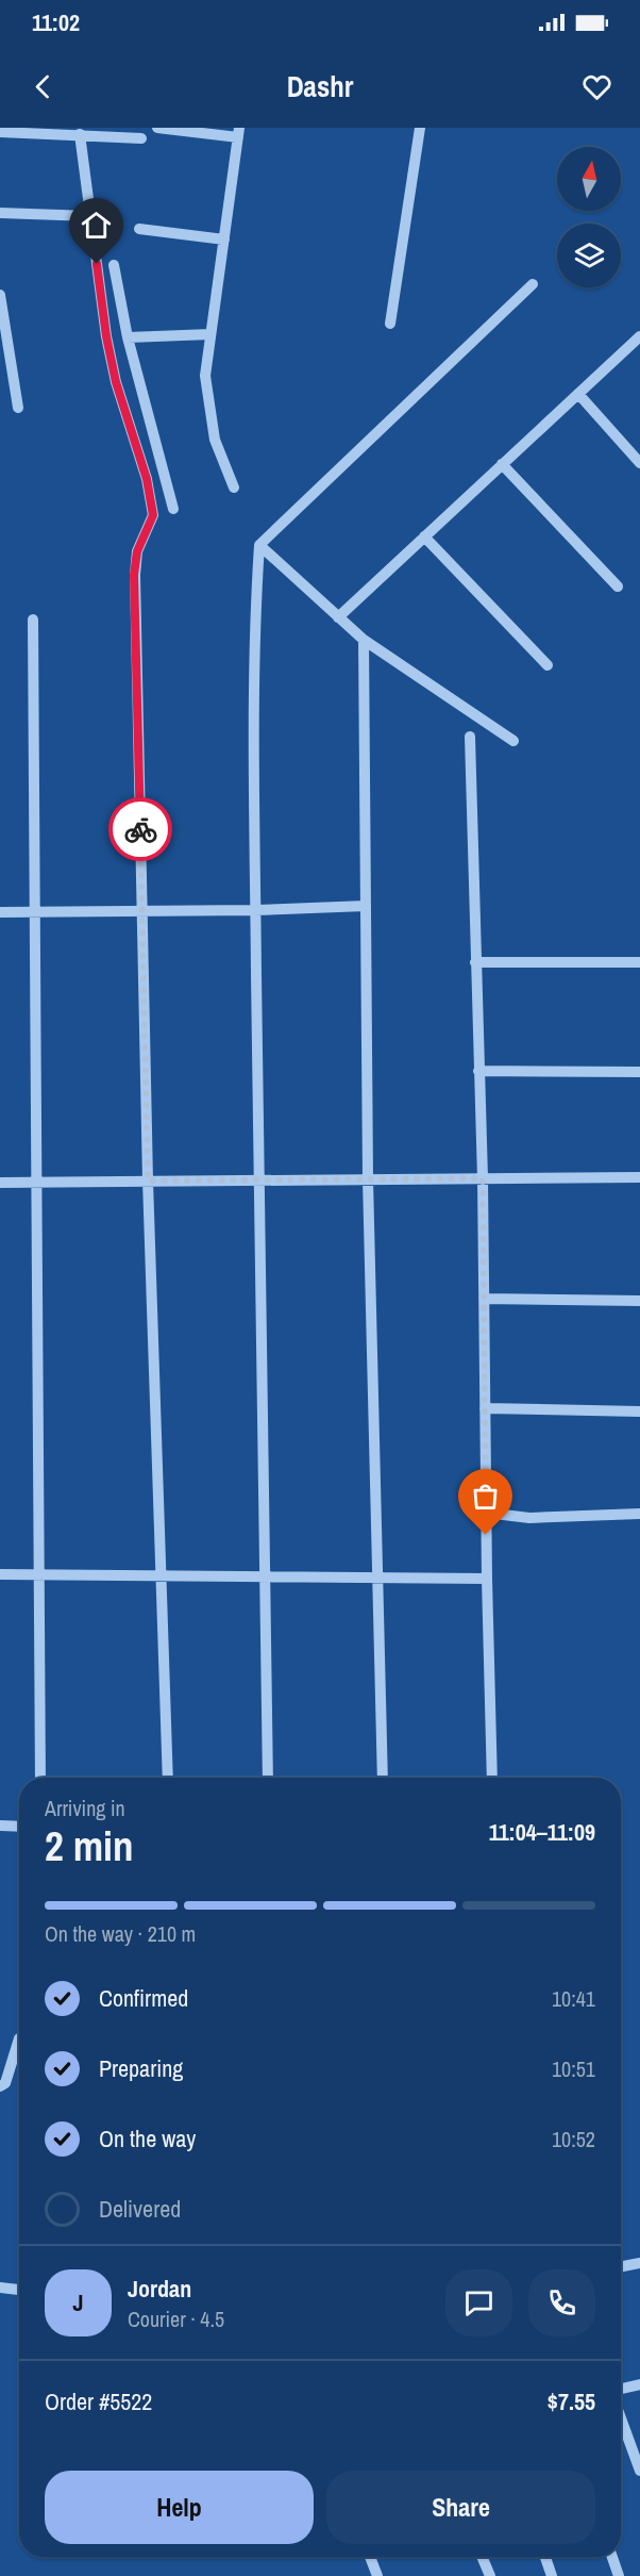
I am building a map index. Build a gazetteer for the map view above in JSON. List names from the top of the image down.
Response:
{
  "north": "top",
  "page": {
    "status": "11:02",
    "header": "Dashr",
    "heading": ["2 min", "Arriving in", "11:04–11:09"],
    "panel": [
      "Jordan",
      "Courier · 4.5",
      "Order #5522",
      "$7.55"
    ],
    "bar": "On the way · 210 m",
    "list": [
      ["Confirmed", "10:41"],
      ["Preparing", "10:51"],
      ["On the way", "10:52"],
      "Delivered"
    ],
    "round": "J",
    "buttons": ["Help", "Share"]
  }
}
